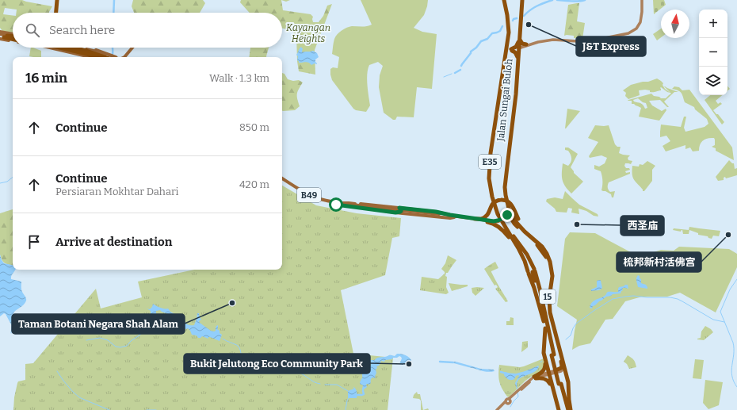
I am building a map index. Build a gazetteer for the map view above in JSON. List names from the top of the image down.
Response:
{
  "streets": {
    "highway": [
      "Jalan Sungai Buloh",
      "E35",
      "B49",
      "15"
    ]
  },
  "crossings": [
    ["Jalan Sungai Buloh", "B49"],
    ["B49", "15"]
  ],
  "parks": ["Kayangan Heights"],
  "places": [
    "J&T Express",
    "西圣庙",
    "梳邦新村活佛宫",
    "Taman Botani Negara Shah Alam",
    "Bukit Jelutong Eco Community Park"
  ],
  "north": "top",
  "page": {
    "map_buttons": ["+", "−"],
    "search": "Search here",
    "heading": ["16 min", "Walk · 1.3 km"],
    "list": [
      ["Continue", "850 m"],
      ["Continue", "Persiaran Mokhtar Dahari", "420 m"],
      "Arrive at destination"
    ]
  }
}
